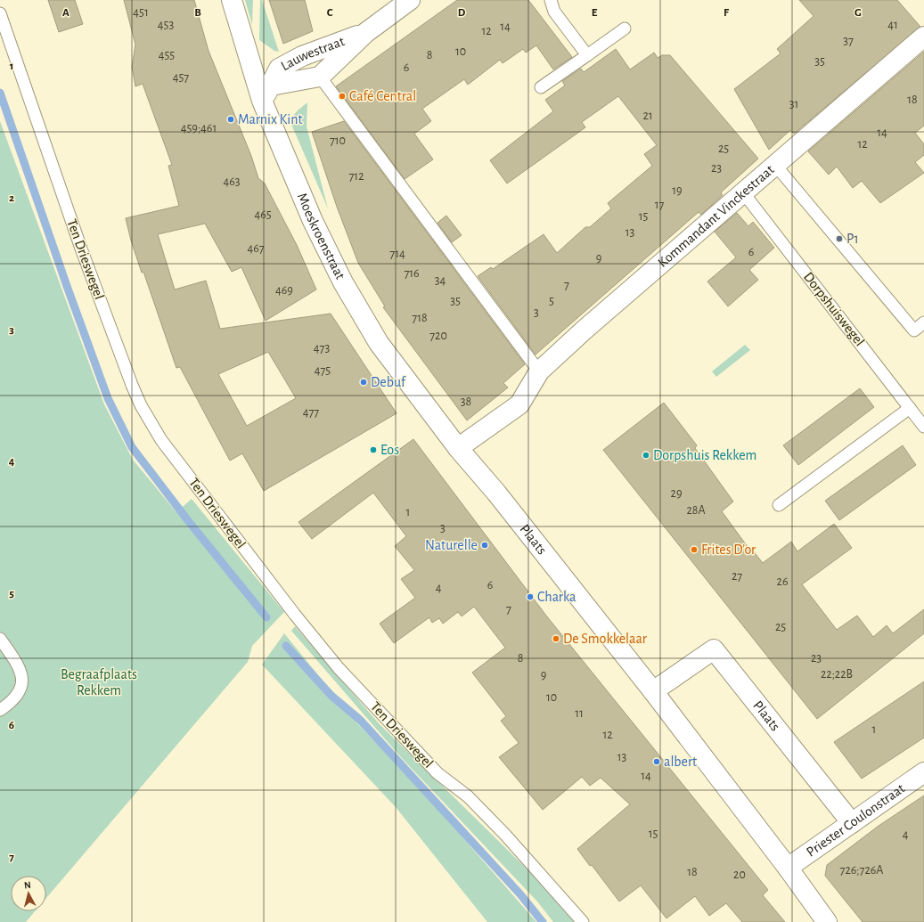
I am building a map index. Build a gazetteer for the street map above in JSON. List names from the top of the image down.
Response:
{
  "streets": {
    "street": [
      "Lauwestraat",
      "Kommandant Vinckestraat",
      "Moeskroenstraat",
      "Plaats",
      "Priester Coulonstraat"
    ],
    "lane": ["Ten Drieswegel", "Dorpshuiswegel"]
  },
  "crossings": [
    ["Lauwestraat", "Moeskroenstraat"],
    ["Kommandant Vinckestraat", "Moeskroenstraat"],
    ["Kommandant Vinckestraat", "Dorpshuiswegel"],
    ["Kommandant Vinckestraat", "Plaats"],
    ["Moeskroenstraat", "Plaats"],
    ["Plaats", "Priester Coulonstraat"]
  ],
  "parks": ["Begraafplaats Rekkem"],
  "places": [
    "Café Central",
    "Marnix Kint",
    "P1",
    "Debuf",
    "Eos",
    "Dorpshuis Rekkem",
    "Naturelle",
    "Frites D’or",
    "Charka",
    "De Smokkelaar",
    "albert"
  ],
  "house_numbers": [
    "451",
    "453",
    "41",
    "14",
    "12",
    "37",
    "10",
    "455",
    "8",
    "35",
    "6",
    "457",
    "18",
    "31",
    "21",
    "459;461",
    "14",
    "710",
    "12",
    "25",
    "23",
    "712",
    "463",
    "19",
    "17",
    "465",
    "15",
    "13",
    "467",
    "6",
    "714",
    "9",
    "716",
    "34",
    "7",
    "469",
    "35",
    "5",
    "3",
    "718",
    "720",
    "473",
    "475",
    "38",
    "477",
    "29",
    "28A",
    "1",
    "3",
    "27",
    "26",
    "6",
    "4",
    "7",
    "25",
    "8",
    "23",
    "22;22B",
    "9",
    "10",
    "11",
    "1",
    "12",
    "13",
    "14",
    "15",
    "4",
    "726;726A",
    "18",
    "20"
  ],
  "north": "top",
  "grid": {
    "columns": [
      "A",
      "B",
      "C",
      "D",
      "E",
      "F",
      "G"
    ],
    "rows": [
      "1",
      "2",
      "3",
      "4",
      "5",
      "6",
      "7"
    ]
  }
}
